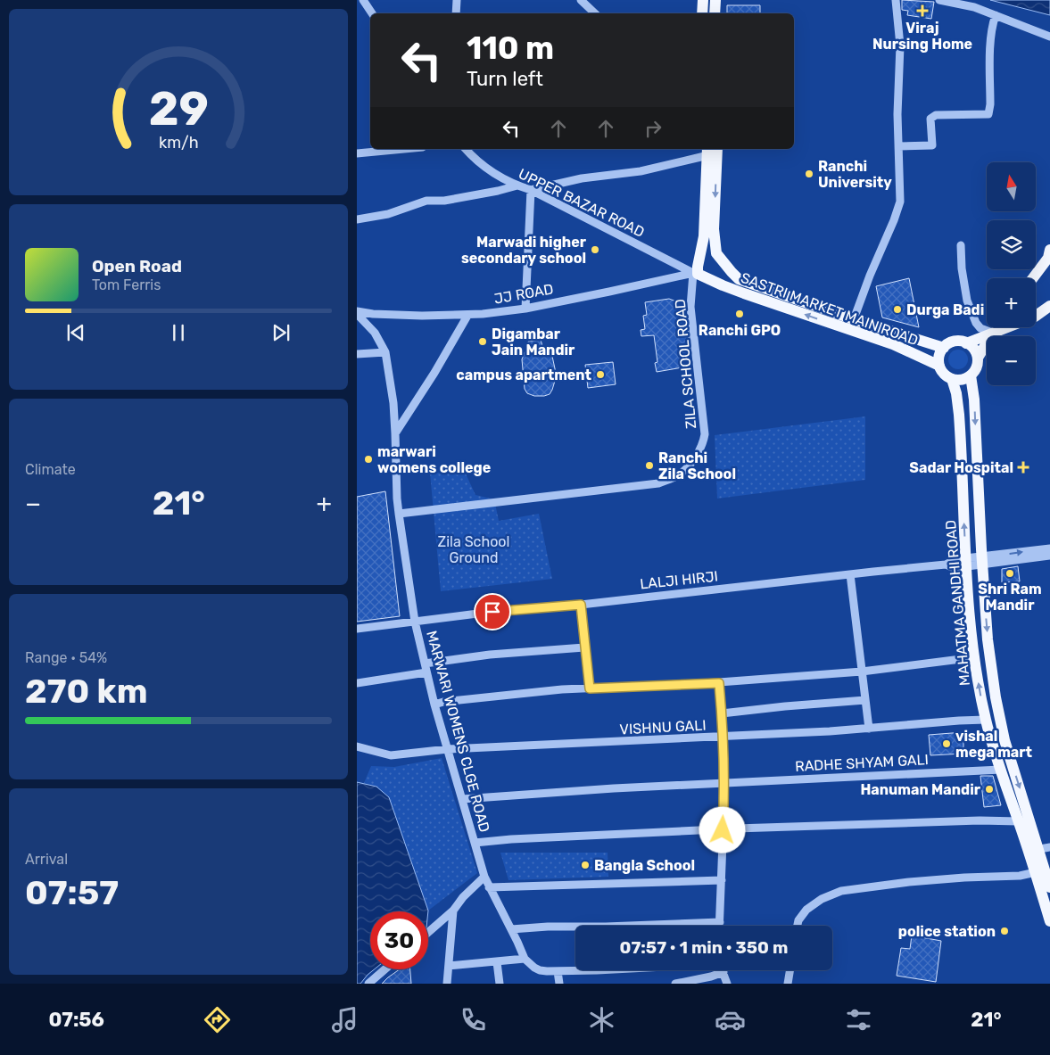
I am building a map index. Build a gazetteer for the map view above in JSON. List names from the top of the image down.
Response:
{
  "streets": {
    "main road": ["SASTRI MARKET MAIN ROAD", "MAHATMA GANDHI ROAD"],
    "street": [
      "UPPER BAZAR ROAD",
      "JJ ROAD",
      "ZILA SCHOOL ROAD",
      "LALJI HIRJI",
      "VISHNU GALI",
      "MARWARI WOMENS CLGE ROAD",
      "RADHE SHYAM GALI"
    ]
  },
  "crossings": [
    ["UPPER BAZAR ROAD", "JJ ROAD"],
    ["UPPER BAZAR ROAD", "SASTRI MARKET MAIN ROAD"],
    ["UPPER BAZAR ROAD", "ZILA SCHOOL ROAD"],
    ["JJ ROAD", "SASTRI MARKET MAIN ROAD"],
    ["JJ ROAD", "ZILA SCHOOL ROAD"],
    ["SASTRI MARKET MAIN ROAD", "ZILA SCHOOL ROAD"],
    ["SASTRI MARKET MAIN ROAD", "MAHATMA GANDHI ROAD"],
    ["ZILA SCHOOL ROAD", "MARWARI WOMENS CLGE ROAD"],
    ["LALJI HIRJI", "MAHATMA GANDHI ROAD"],
    ["LALJI HIRJI", "MARWARI WOMENS CLGE ROAD"],
    ["MAHATMA GANDHI ROAD", "VISHNU GALI"],
    ["MAHATMA GANDHI ROAD", "RADHE SHYAM GALI"],
    ["VISHNU GALI", "MARWARI WOMENS CLGE ROAD"],
    ["MARWARI WOMENS CLGE ROAD", "RADHE SHYAM GALI"]
  ],
  "parks": ["Zila School Ground"],
  "places": {
    "health": ["Viraj Nursing Home", "Sadar Hospital"],
    "other": [
      "Ranchi University",
      "Marwadi higher secondary school",
      "Durga Badi",
      "Ranchi GPO",
      "Digambar Jain Mandir",
      "campus apartment",
      "marwari womens college",
      "Ranchi Zila School",
      "Shri Ram Mandir",
      "vishal mega mart",
      "Hanuman Mandir",
      "Bangla School",
      "police station"
    ]
  },
  "north": "top",
  "page": {
    "turn": ["110 m", "Turn left"],
    "map_buttons": ["+", "−"],
    "song": ["Open Road", "Tom Ferris"],
    "tile": [
      "Climate",
      ["Range · 54%", "270 km"],
      ["Arrival", "07:57"]
    ],
    "heat": ["−", "21°", "+"],
    "limit": "30",
    "trip": "07:57 · 1 min · 350 m",
    "tabs": ["07:56", "21°"],
    "gauge": ["29", "km/h"]
  }
}
